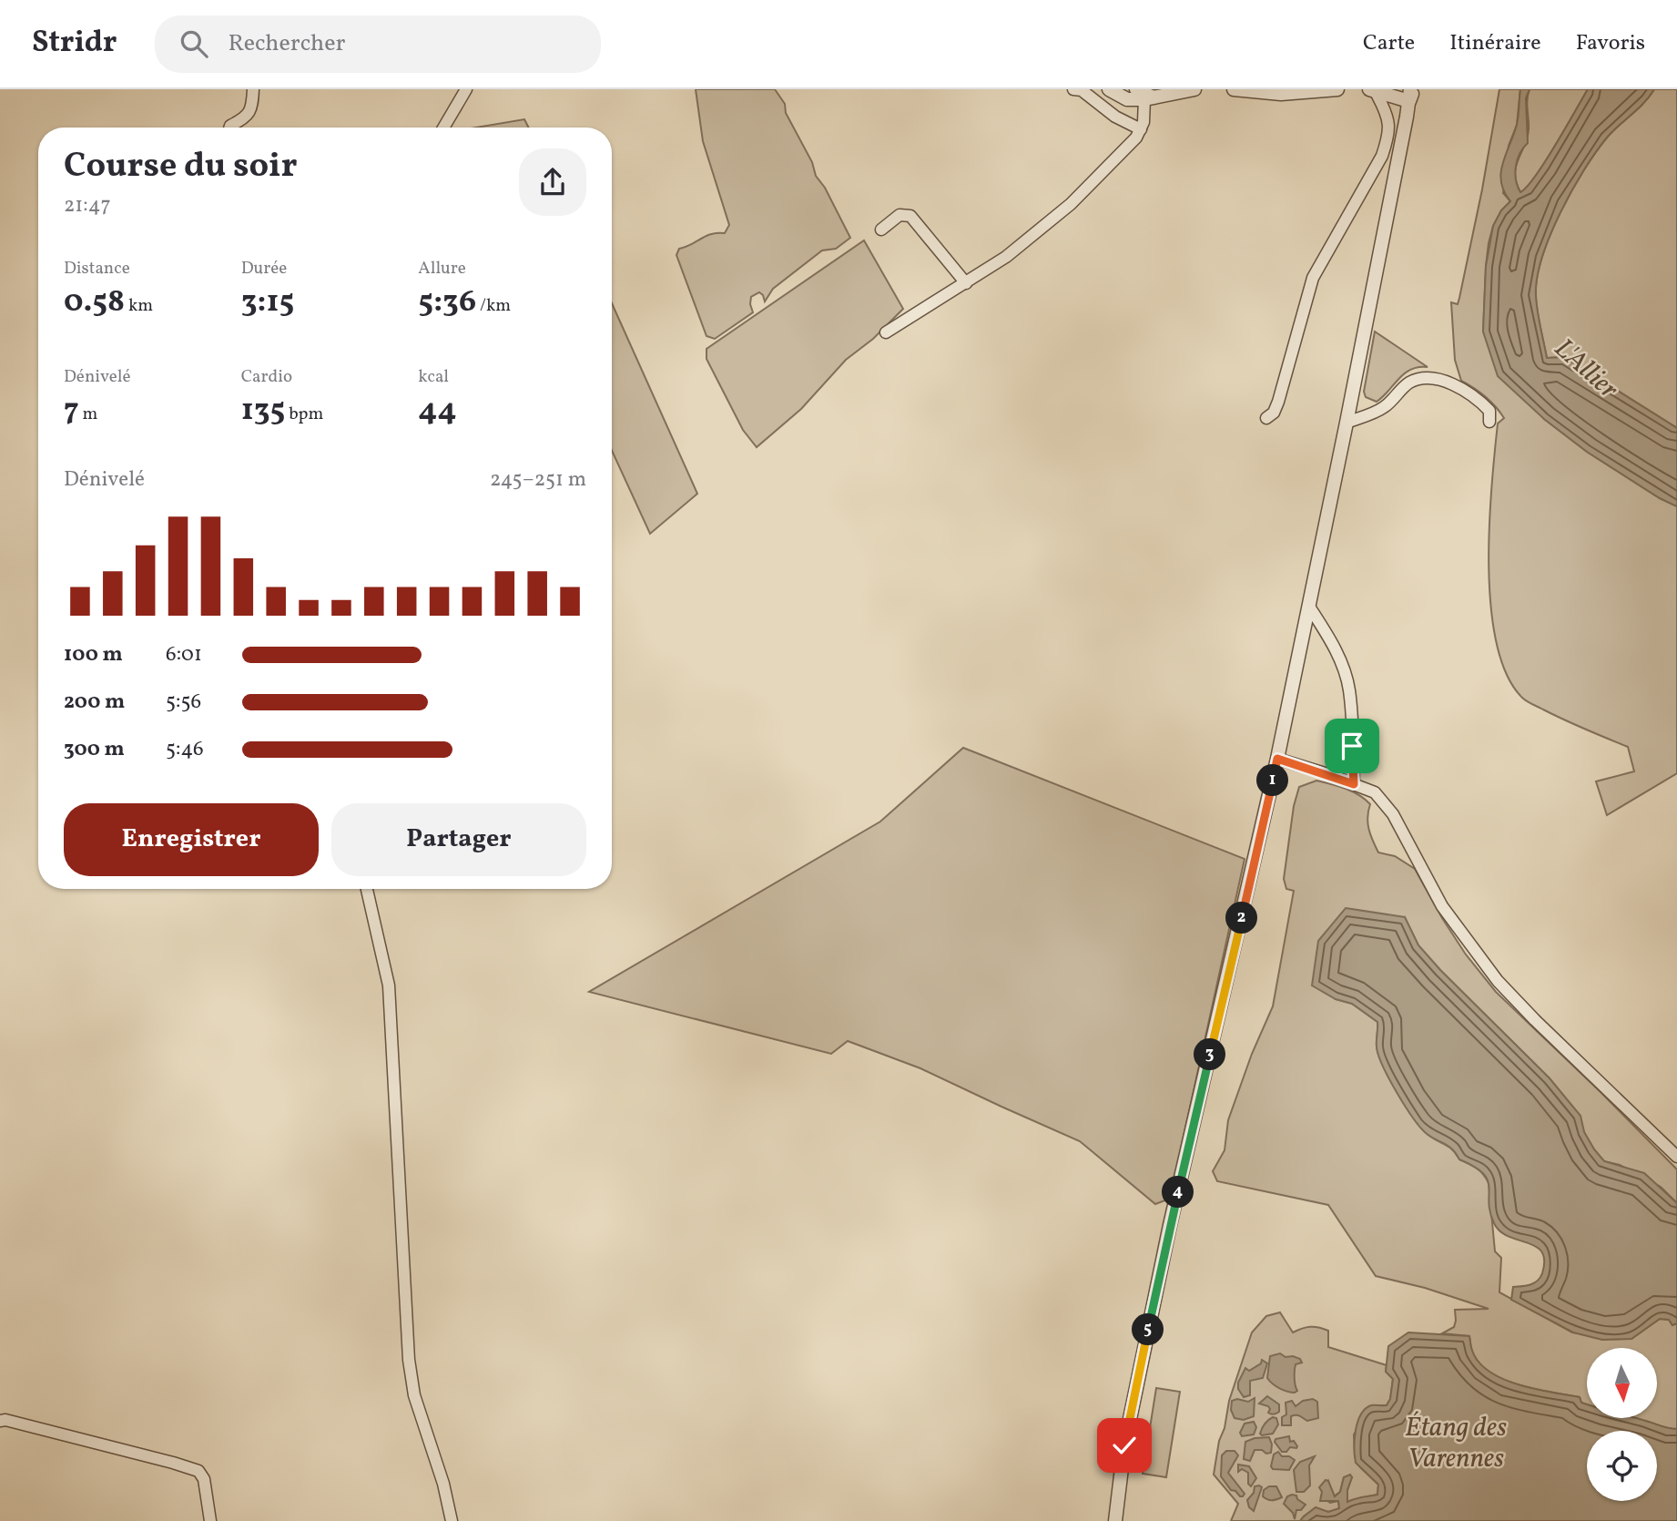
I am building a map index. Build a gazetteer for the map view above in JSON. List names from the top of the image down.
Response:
{
  "water": ["L'Allier", "Étang des Varennes"],
  "north": "bottom",
  "page": {
    "header": "Stridr",
    "search": "Rechercher",
    "nav": ["Carte", "Itinéraire", "Favoris"],
    "heading": ["Course du soir", "21:47"],
    "stats": [
      ["Distance", "0.58 km"],
      ["Durée", "3:15"],
      ["Allure", "5:36 /km"],
      ["Dénivelé", "7 m"],
      ["Cardio", "135 bpm"],
      ["kcal", "44"]
    ],
    "chart": ["Dénivelé", "245–251 m"],
    "list": [
      {
        "name": "100 m",
        "note": "6:01"
      },
      {
        "name": "200 m",
        "note": "5:56"
      },
      {
        "name": "300 m",
        "note": "5:46"
      }
    ],
    "pins": [
      "1",
      "2",
      "3",
      "4",
      "5"
    ],
    "buttons": ["Enregistrer", "Partager"]
  }
}
